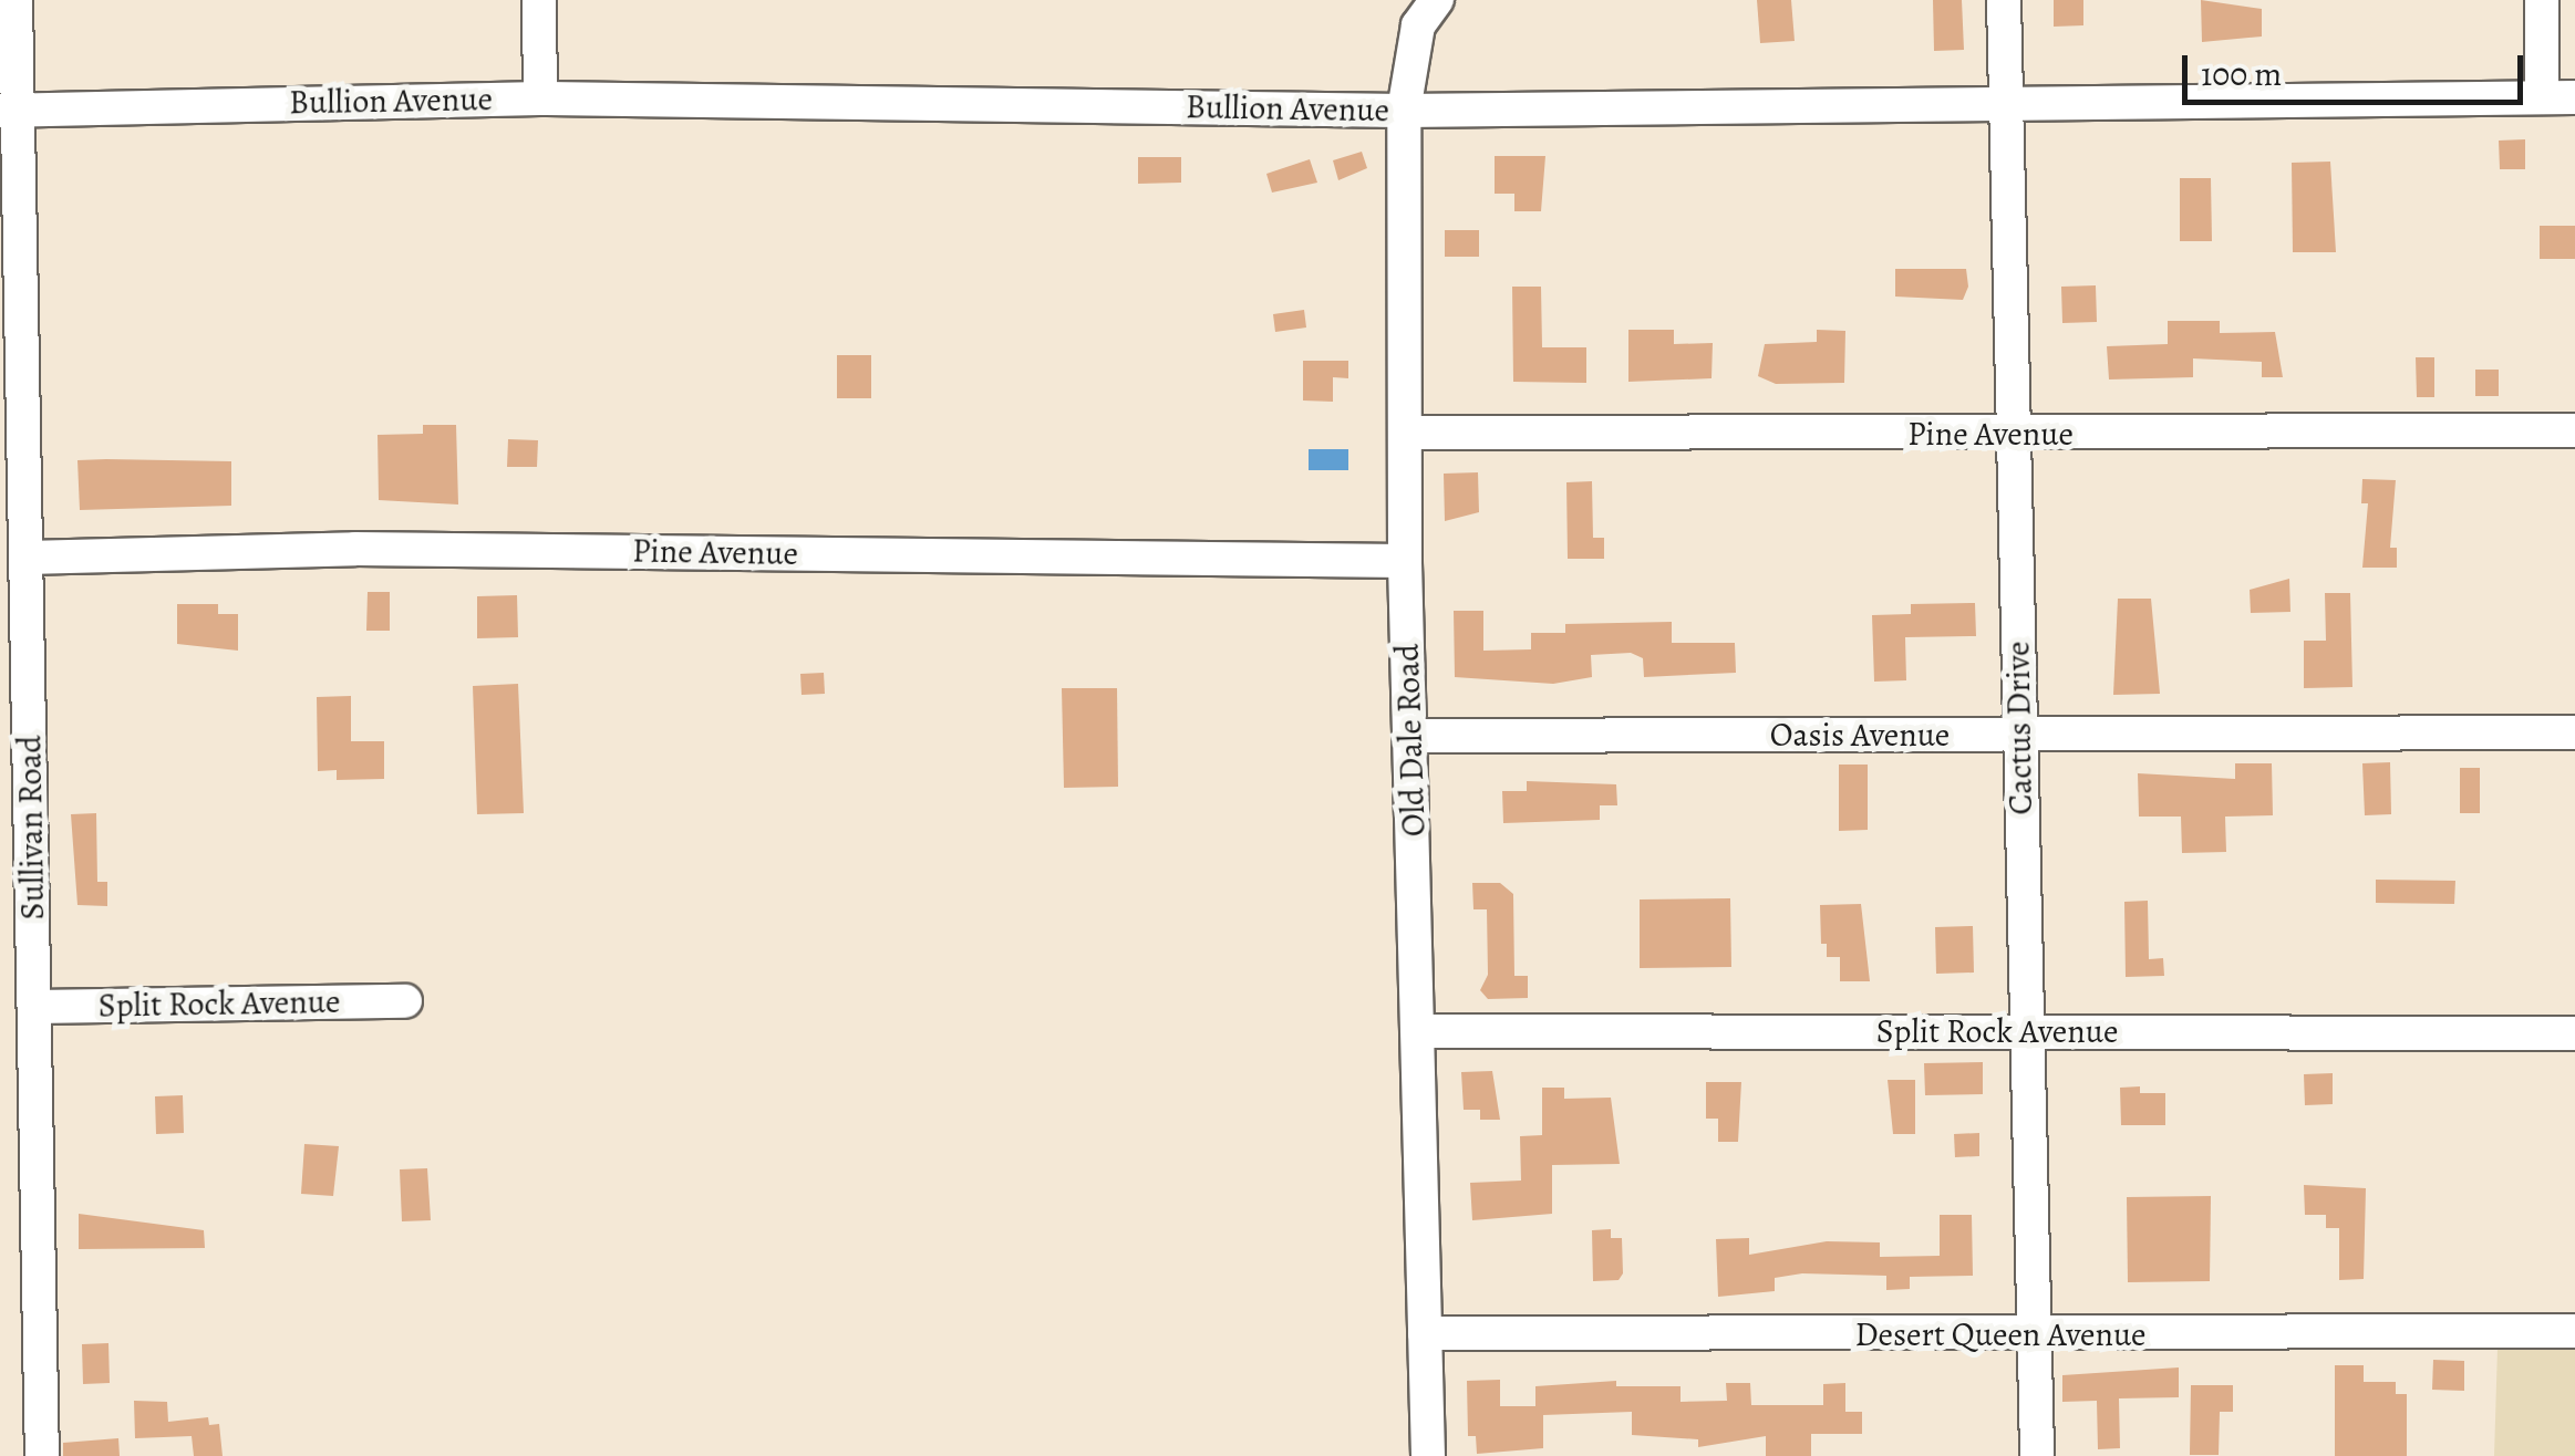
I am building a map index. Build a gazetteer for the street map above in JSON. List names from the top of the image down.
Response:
{
  "streets": {
    "street": [
      "Bullion Avenue",
      "Pine Avenue",
      "Cactus Drive",
      "Oasis Avenue",
      "Old Dale Road",
      "Sullivan Road",
      "Split Rock Avenue",
      "Desert Queen Avenue"
    ]
  },
  "crossings": [
    ["Bullion Avenue", "Cactus Drive"],
    ["Bullion Avenue", "Old Dale Road"],
    ["Bullion Avenue", "Sullivan Road"],
    ["Pine Avenue", "Cactus Drive"],
    ["Pine Avenue", "Old Dale Road"],
    ["Pine Avenue", "Sullivan Road"],
    ["Cactus Drive", "Oasis Avenue"],
    ["Cactus Drive", "Split Rock Avenue"],
    ["Cactus Drive", "Desert Queen Avenue"],
    ["Oasis Avenue", "Old Dale Road"],
    ["Old Dale Road", "Split Rock Avenue"],
    ["Old Dale Road", "Desert Queen Avenue"],
    ["Sullivan Road", "Split Rock Avenue"]
  ],
  "scale_bar": "100 m"
}
